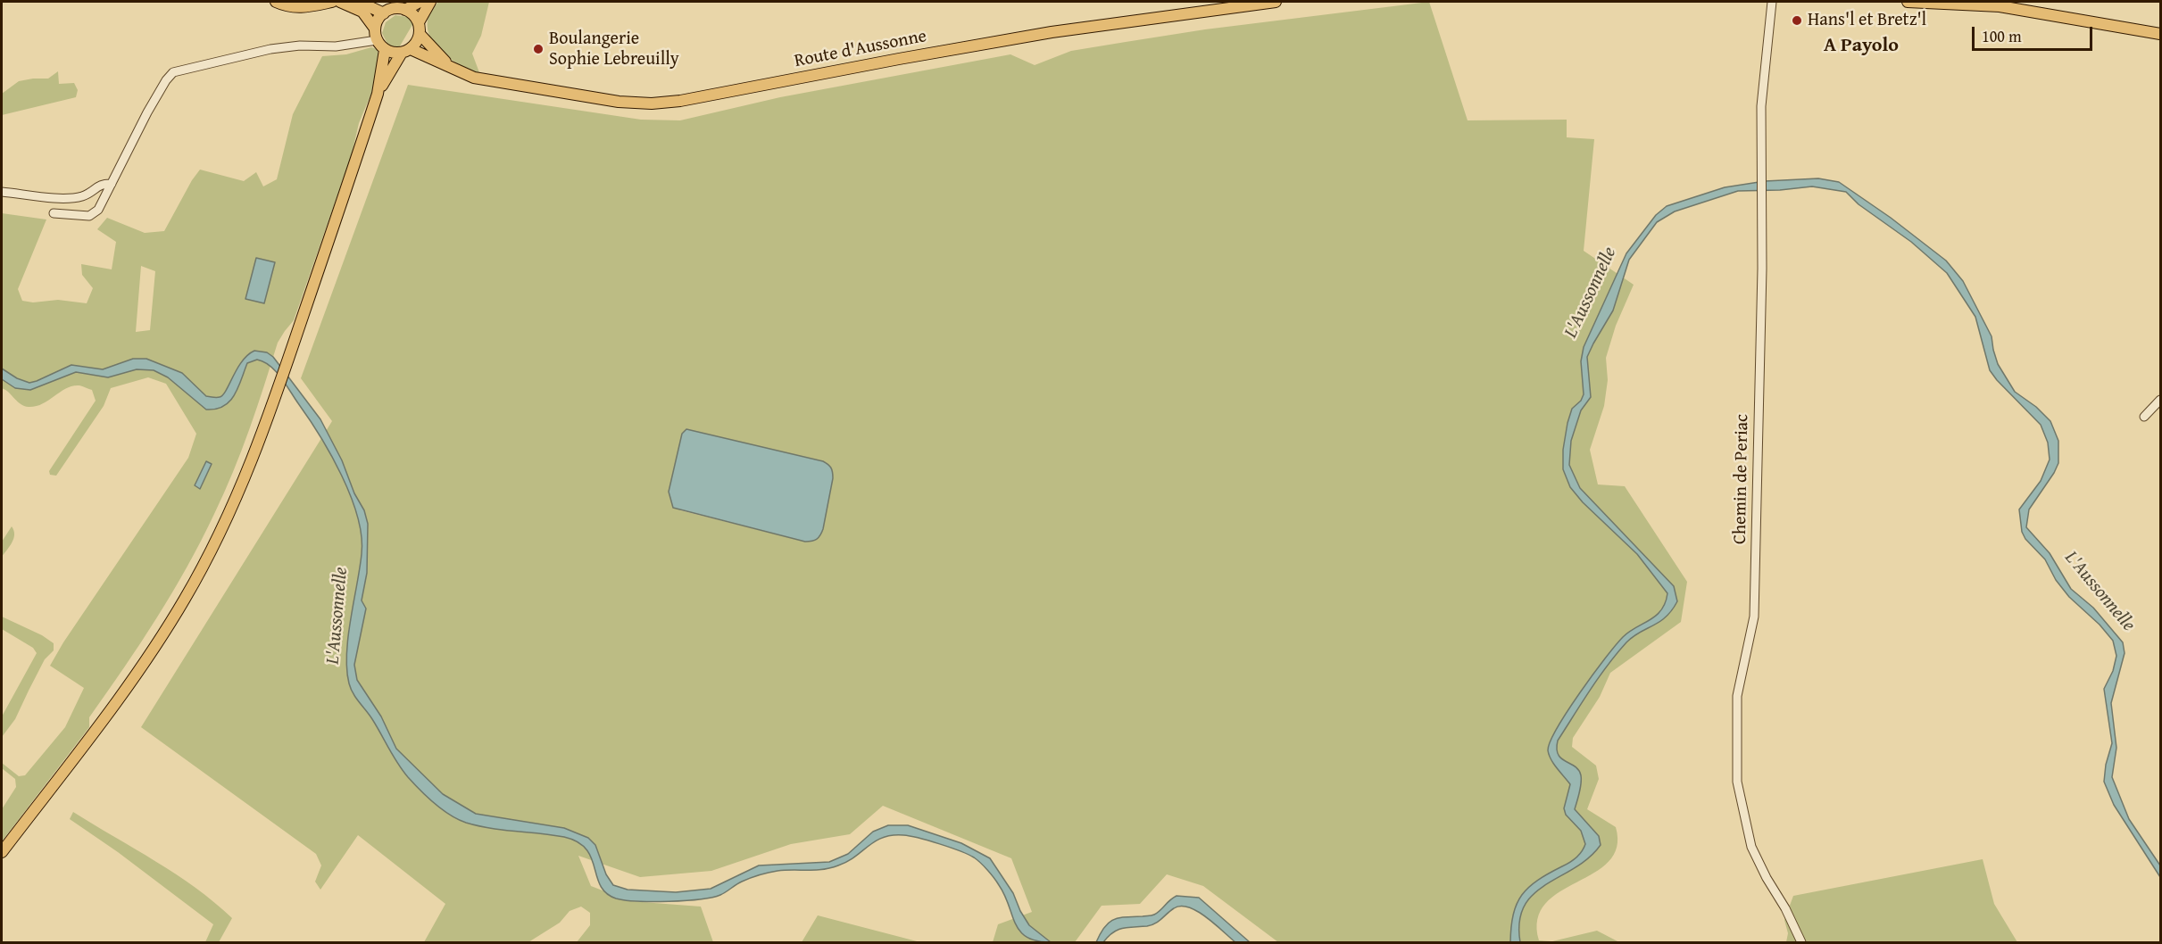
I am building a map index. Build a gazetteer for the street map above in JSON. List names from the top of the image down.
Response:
{
  "streets": {
    "main road": ["Route d'Aussonne"],
    "street": ["Chemin de Periac"]
  },
  "districts": ["A Payolo"],
  "water": ["L'Aussonnelle"],
  "places": ["Hans'l et Bretz'l", "Boulangerie Sophie Lebreuilly"],
  "scale_bar": "100 m"
}
